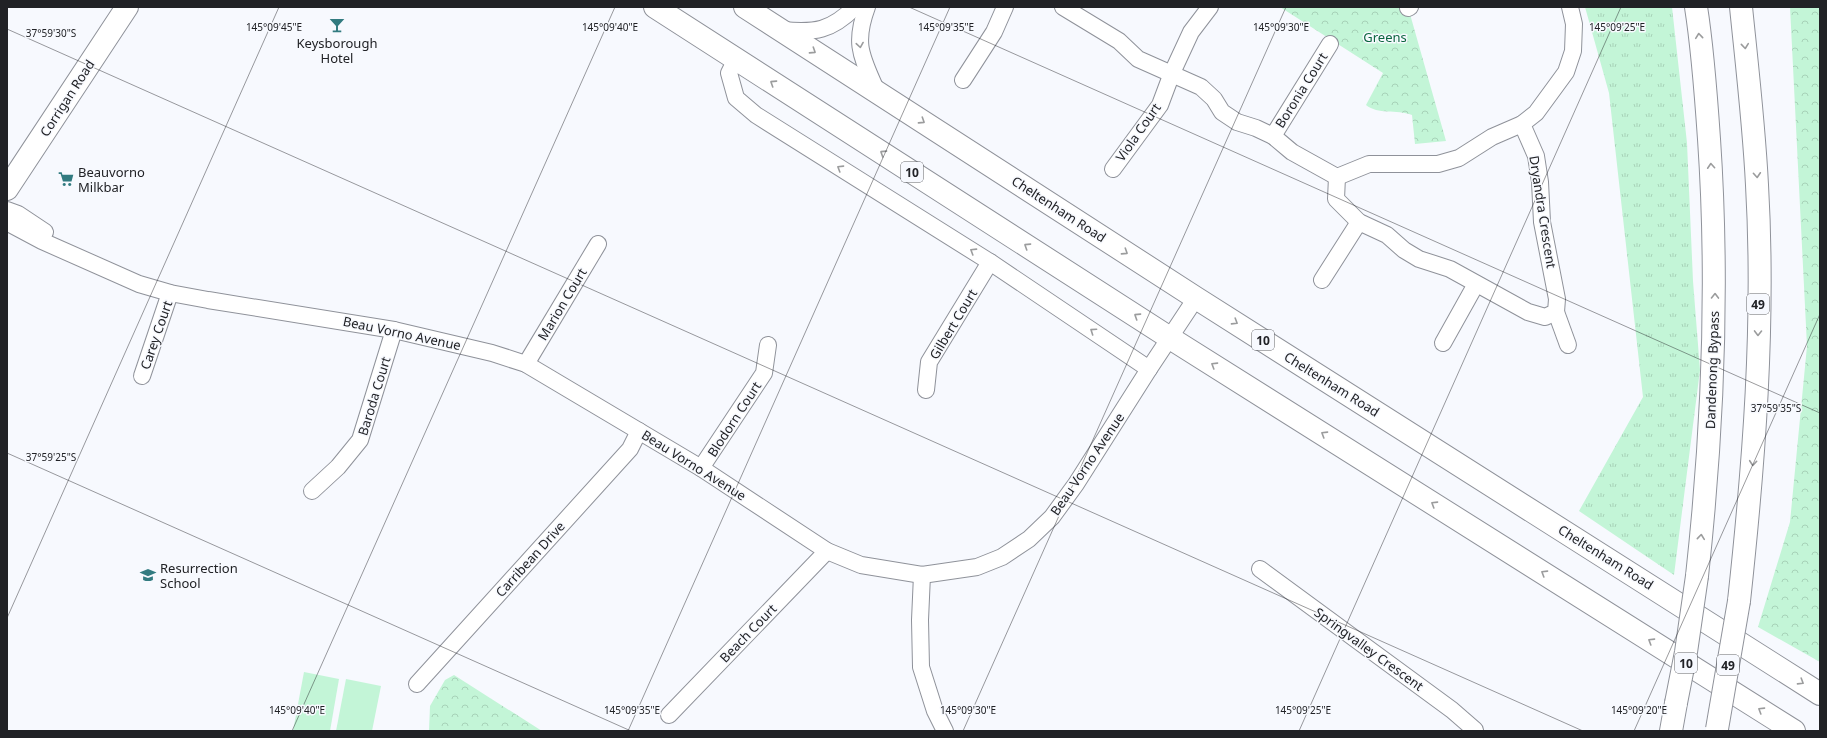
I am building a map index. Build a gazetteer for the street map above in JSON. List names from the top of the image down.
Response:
{
  "streets": {
    "main road": [
      "Corrigan Road",
      "10",
      "Cheltenham Road",
      "49",
      "Dandenong Bypass"
    ],
    "street": [
      "Boronia Court",
      "Viola Court",
      "Dryandra Crescent",
      "Marion Court",
      "Gilbert Court",
      "Beau Vorno Avenue",
      "Carey Court",
      "Baroda Court",
      "Blodorn Court",
      "Carribean Drive",
      "Beach Court",
      "Springvalley Crescent"
    ]
  },
  "crossings": [
    ["10", "Beau Vorno Avenue"],
    ["Cheltenham Road", "Beau Vorno Avenue"],
    ["Marion Court", "Beau Vorno Avenue"],
    ["Beau Vorno Avenue", "Carey Court"],
    ["Beau Vorno Avenue", "Baroda Court"],
    ["Beau Vorno Avenue", "Blodorn Court"],
    ["Beau Vorno Avenue", "Carribean Drive"],
    ["Beau Vorno Avenue", "Beach Court"]
  ],
  "parks": ["Greens"],
  "places": {
    "bar": ["Keysborough Hotel"],
    "supermarket": ["Beauvorno Milkbar"],
    "school or university": ["Resurrection School"]
  },
  "coordinates": [
    "145°09'45\"E",
    "145°09'40\"E",
    "145°09'35\"E",
    "145°09'30\"E",
    "145°09'25\"E",
    "37°59'30\"S",
    "37°59'35\"S",
    "37°59'25\"S",
    "145°09'20\"E"
  ]
}
